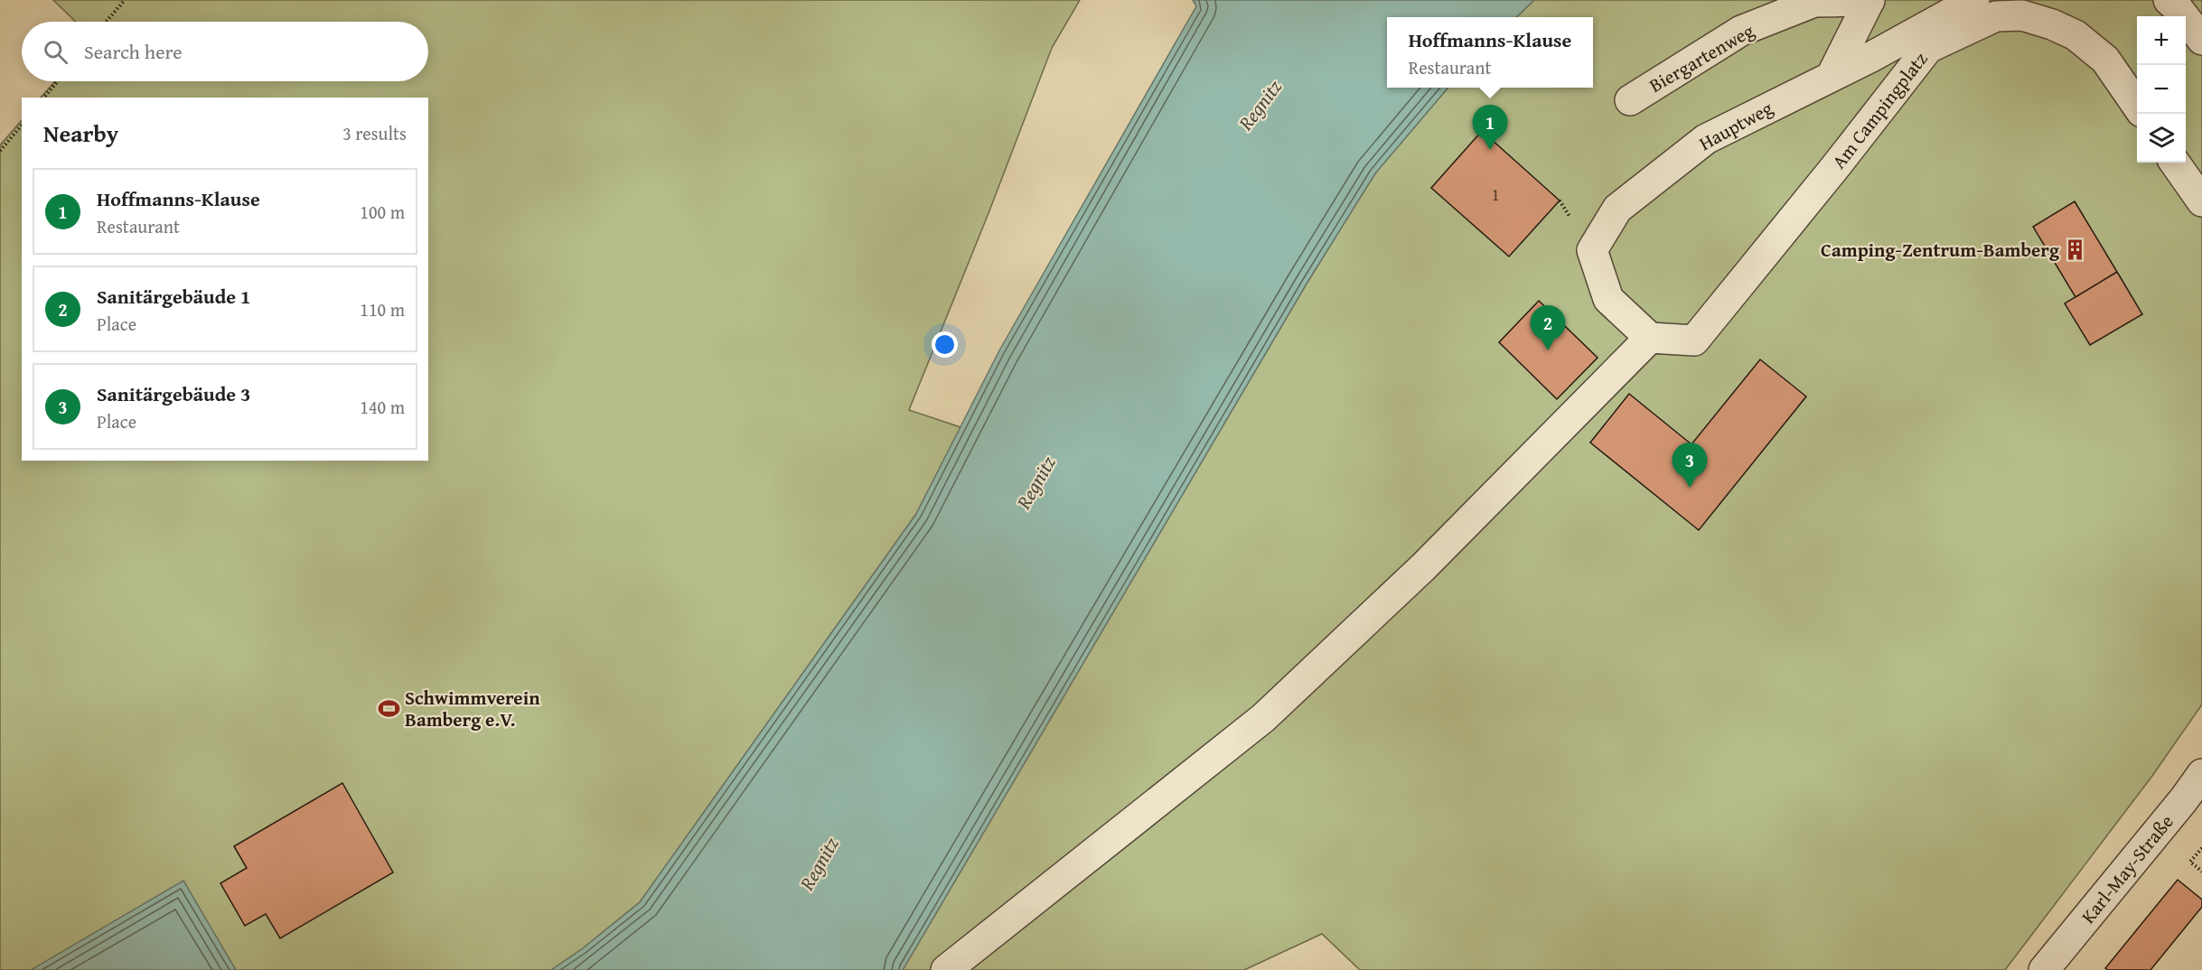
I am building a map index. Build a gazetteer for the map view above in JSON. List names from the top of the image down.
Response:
{
  "streets": {
    "street": [
      "Biergartenweg",
      "Am Campingplatz",
      "Hauptweg",
      "Karl-May-Straße"
    ]
  },
  "crossings": [
    ["Am Campingplatz", "Hauptweg"]
  ],
  "water": ["Regnitz"],
  "places": {
    "building": ["Camping-Zentrum-Bamberg"],
    "sports": ["Schwimmverein Bamberg e.V."]
  },
  "house_numbers": ["1"],
  "page": {
    "map_buttons": ["+", "−"],
    "popup": ["Hoffmanns-Klause", "Restaurant"],
    "search": "Search here",
    "heading": ["Nearby", "3 results"],
    "pins": ["1", "2", "3"],
    "list": [
      {
        "mark": "1",
        "name": "Hoffmanns-Klause",
        "note": "Restaurant",
        "value": "100 m"
      },
      {
        "mark": "2",
        "name": "Sanitärgebäude 1",
        "note": "Place",
        "value": "110 m"
      },
      {
        "mark": "3",
        "name": "Sanitärgebäude 3",
        "note": "Place",
        "value": "140 m"
      }
    ]
  }
}
